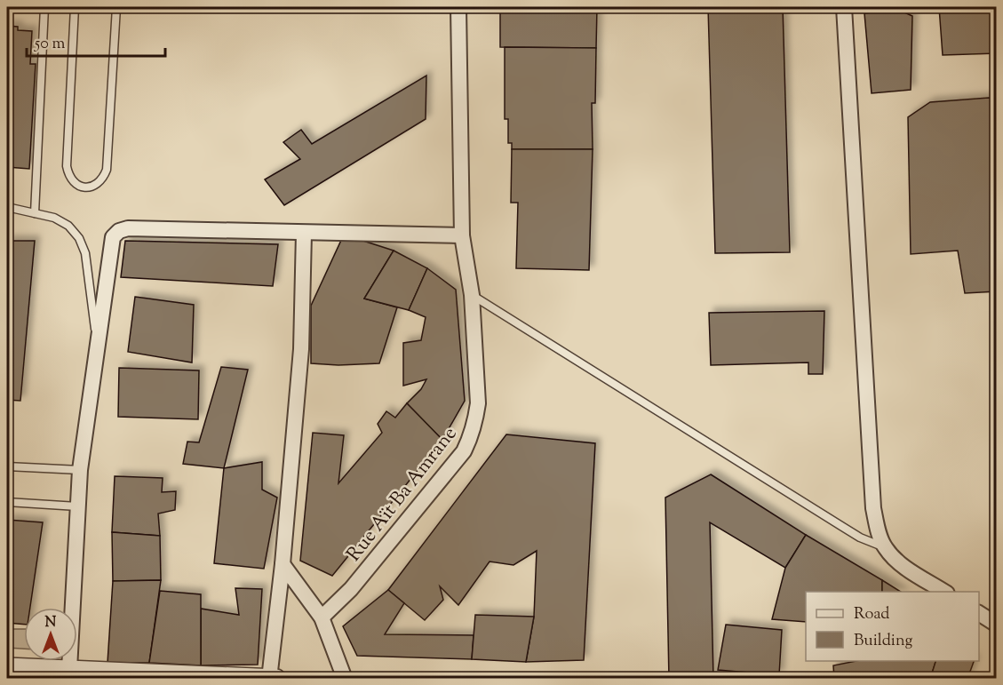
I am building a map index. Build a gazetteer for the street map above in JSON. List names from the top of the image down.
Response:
{
  "streets": {
    "street": ["Rue Aït Ba Amrane"]
  },
  "legend": ["Road", "Building"],
  "scale_bar": "50 m",
  "north": "top"
}
